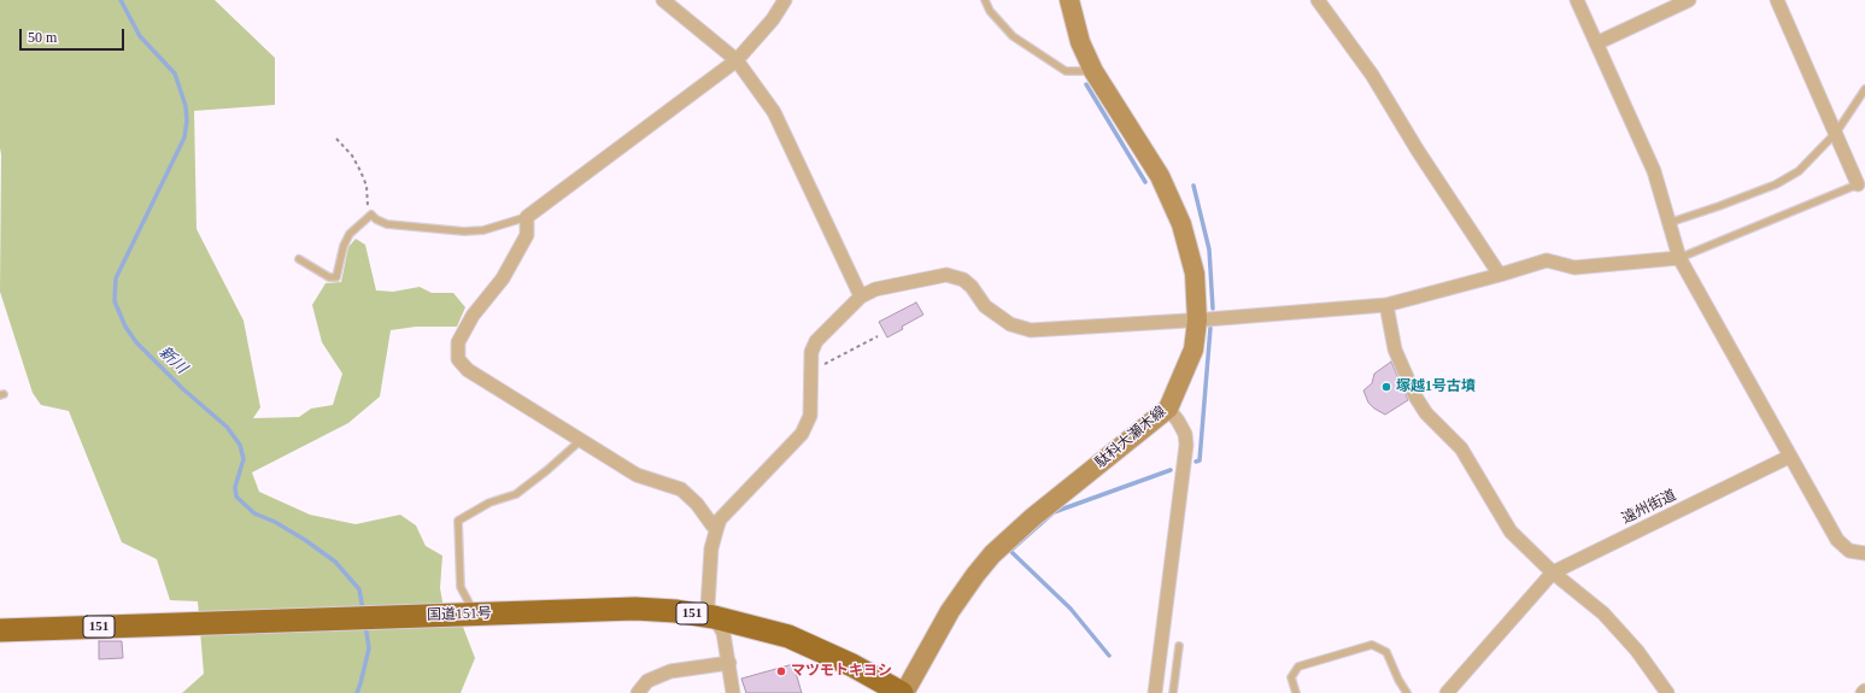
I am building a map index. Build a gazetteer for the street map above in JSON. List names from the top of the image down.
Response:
{
  "streets": {
    "highway": ["151", "国道151号"],
    "main road": ["駄科大瀬木線"],
    "street": ["遠州街道"]
  },
  "crossings": [
    ["駄科大瀬木線", "国道151号"]
  ],
  "water": ["新川"],
  "places": ["塚越1号古墳", "マツモトキヨシ"],
  "scale_bar": "50 m"
}
